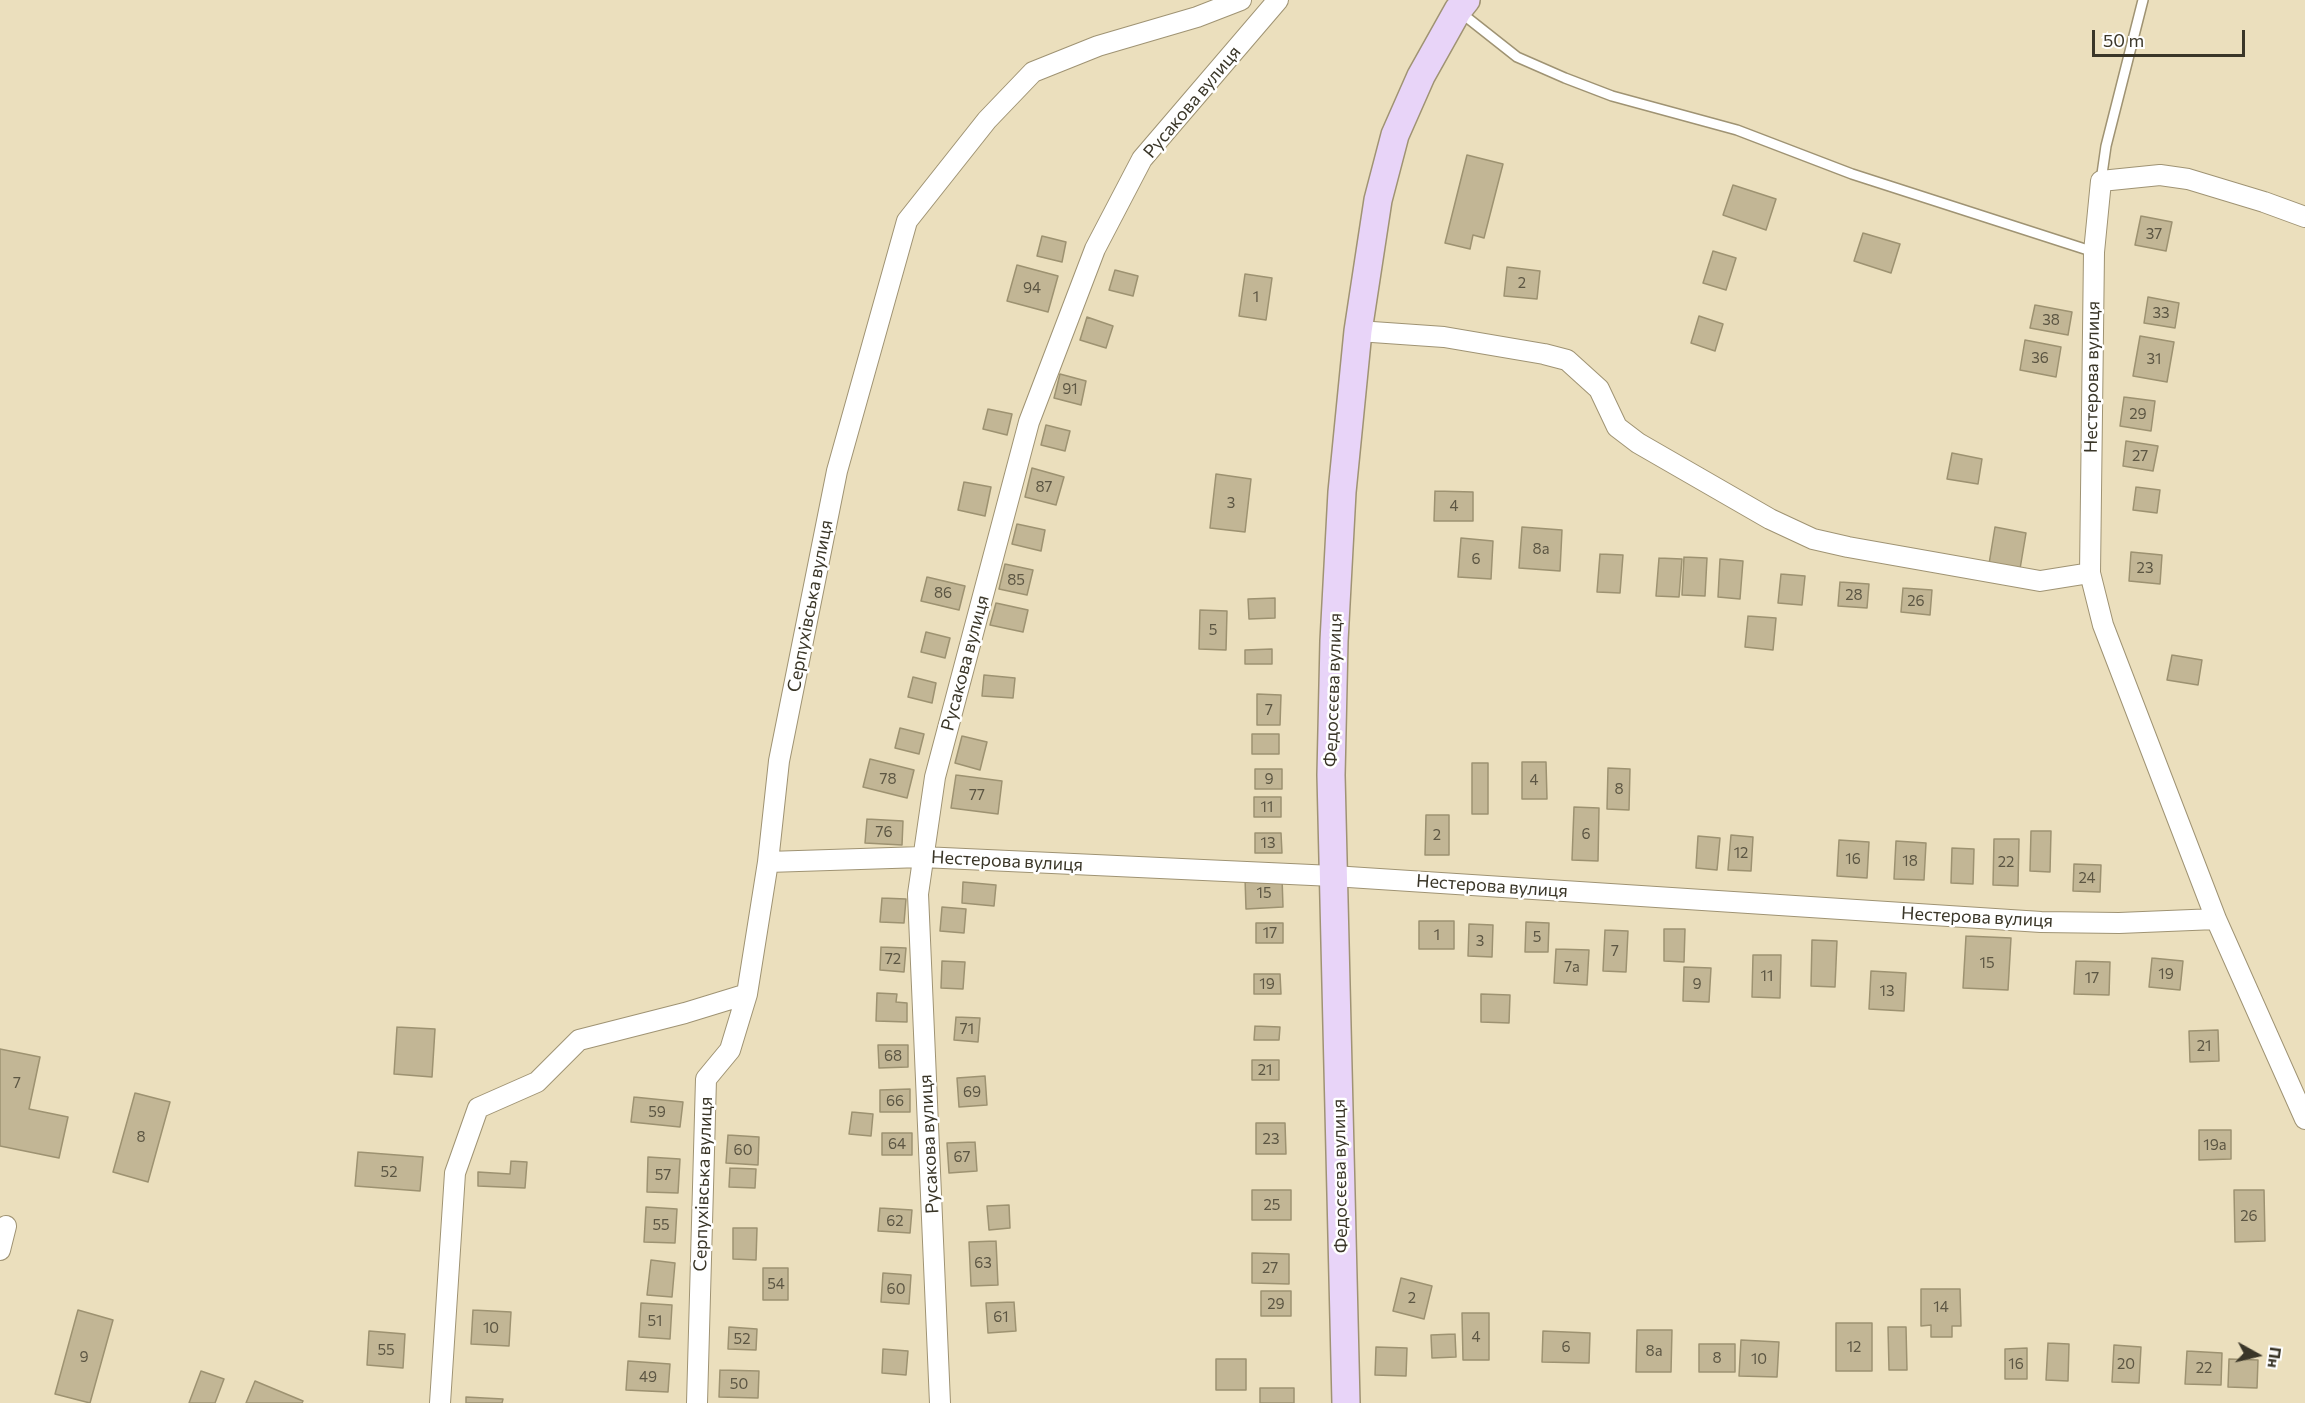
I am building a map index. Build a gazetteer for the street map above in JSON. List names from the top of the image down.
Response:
{
  "streets": {
    "main road": ["Федосєєва вулиця"],
    "street": ["Русакова вулиця", "Нестерова вулиця", "Серпухівська вулиця"]
  },
  "crossings": [
    ["Русакова вулиця", "Нестерова вулиця"],
    ["Нестерова вулиця", "Серпухівська вулиця"],
    ["Нестерова вулиця", "Федосєєва вулиця"]
  ],
  "house_numbers": [
    "37",
    "2",
    "94",
    "1",
    "33",
    "38",
    "36",
    "31",
    "91",
    "29",
    "27",
    "87",
    "3",
    "4",
    "8а",
    "6",
    "23",
    "85",
    "86",
    "28",
    "26",
    "5",
    "7",
    "78",
    "9",
    "4",
    "8",
    "77",
    "11",
    "76",
    "6",
    "2",
    "13",
    "12",
    "16",
    "18",
    "22",
    "24",
    "15",
    "17",
    "1",
    "5",
    "3",
    "7",
    "72",
    "15",
    "7а",
    "19",
    "11",
    "17",
    "19",
    "9",
    "13",
    "71",
    "21",
    "68",
    "21",
    "7",
    "69",
    "66",
    "59",
    "8",
    "23",
    "64",
    "19а",
    "60",
    "67",
    "52",
    "57",
    "25",
    "26",
    "62",
    "55",
    "63",
    "27",
    "54",
    "60",
    "2",
    "29",
    "14",
    "61",
    "51",
    "10",
    "4",
    "52",
    "6",
    "12",
    "55",
    "8а",
    "9",
    "8",
    "10",
    "16",
    "20",
    "22",
    "49",
    "50"
  ],
  "scale_bar": "50 m",
  "north": "right"
}
